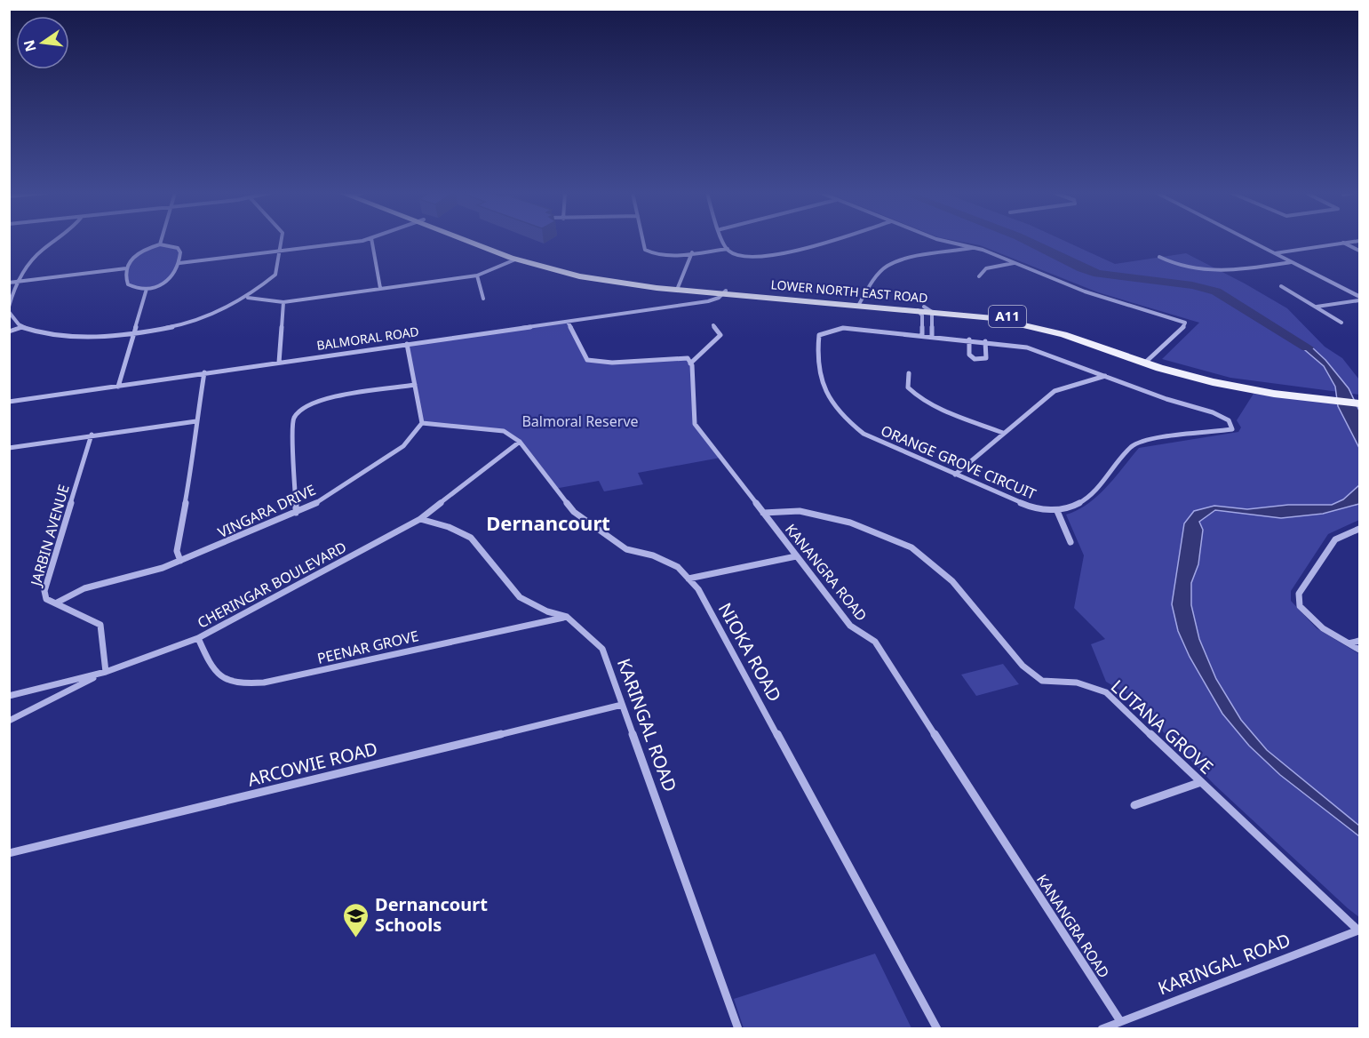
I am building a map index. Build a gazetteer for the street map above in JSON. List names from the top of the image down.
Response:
{
  "streets": {
    "main road": ["LOWER NORTH EAST ROAD", "A11"],
    "street": [
      "BALMORAL ROAD",
      "ORANGE GROVE CIRCUIT",
      "VINGARA DRIVE",
      "JARBIN AVENUE",
      "KANANGRA ROAD",
      "CHERINGAR BOULEVARD",
      "PEENAR GROVE",
      "NIOKA ROAD",
      "KARINGAL ROAD",
      "LUTANA GROVE",
      "ARCOWIE ROAD"
    ]
  },
  "crossings": [
    ["LOWER NORTH EAST ROAD", "BALMORAL ROAD"],
    ["VINGARA DRIVE", "JARBIN AVENUE"],
    ["VINGARA DRIVE", "NIOKA ROAD"],
    ["JARBIN AVENUE", "CHERINGAR BOULEVARD"],
    ["KANANGRA ROAD", "KARINGAL ROAD"],
    ["KANANGRA ROAD", "LUTANA GROVE"],
    ["CHERINGAR BOULEVARD", "PEENAR GROVE"],
    ["CHERINGAR BOULEVARD", "NIOKA ROAD"],
    ["CHERINGAR BOULEVARD", "KARINGAL ROAD"],
    ["PEENAR GROVE", "KARINGAL ROAD"],
    ["KARINGAL ROAD", "LUTANA GROVE"],
    ["KARINGAL ROAD", "ARCOWIE ROAD"]
  ],
  "districts": ["Dernancourt"],
  "parks": ["Balmoral Reserve"],
  "places": {
    "school or university": ["Dernancourt Schools"]
  },
  "north": "left"
}
